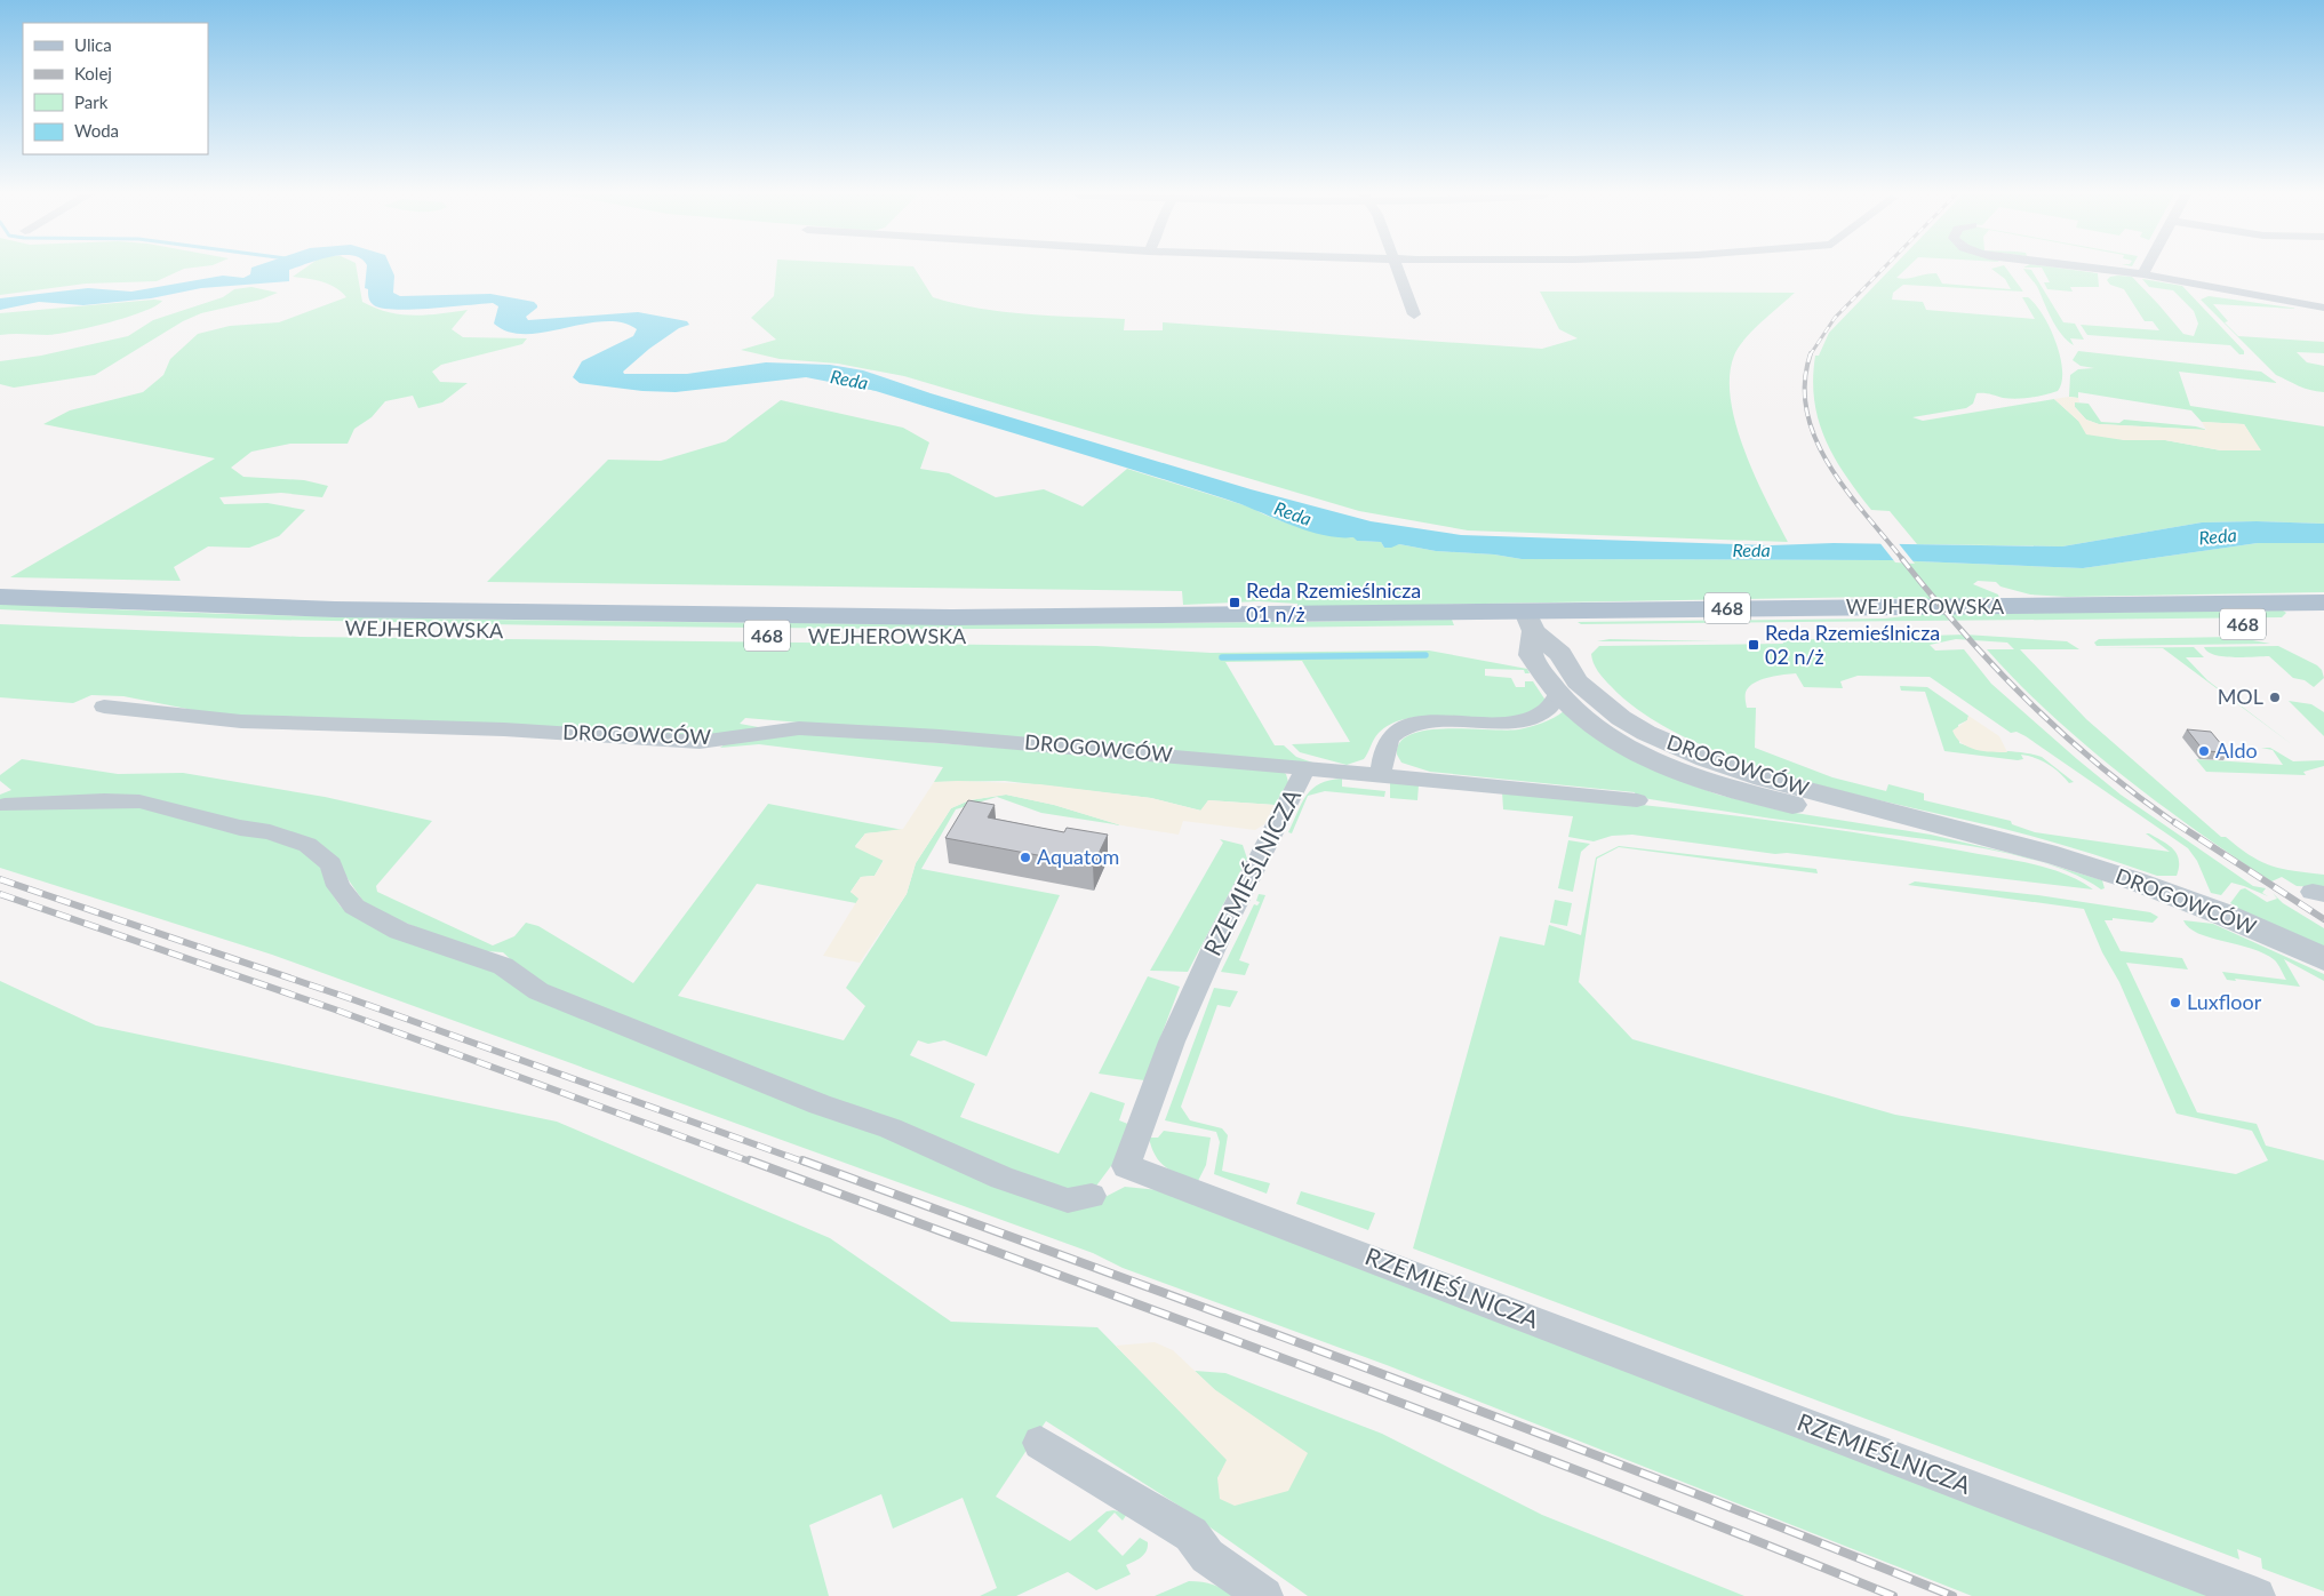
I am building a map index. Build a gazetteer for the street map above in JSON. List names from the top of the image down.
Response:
{
  "streets": {
    "main road": ["WEJHEROWSKA", "468"],
    "street": ["DROGOWCÓW", "RZEMIEŚLNICZA"]
  },
  "crossings": [
    ["WEJHEROWSKA", "DROGOWCÓW"],
    ["DROGOWCÓW", "RZEMIEŚLNICZA"]
  ],
  "water": ["Reda"],
  "places": {
    "transit": ["Reda Rzemieślnicza 01 n/ż", "Reda Rzemieślnicza 02 n/ż"],
    "other": [
      "MOL",
      "Aldo",
      "Aquatom",
      "Luxfloor"
    ]
  },
  "legend": [
    "Ulica",
    "Kolej",
    "Park",
    "Woda"
  ]
}
